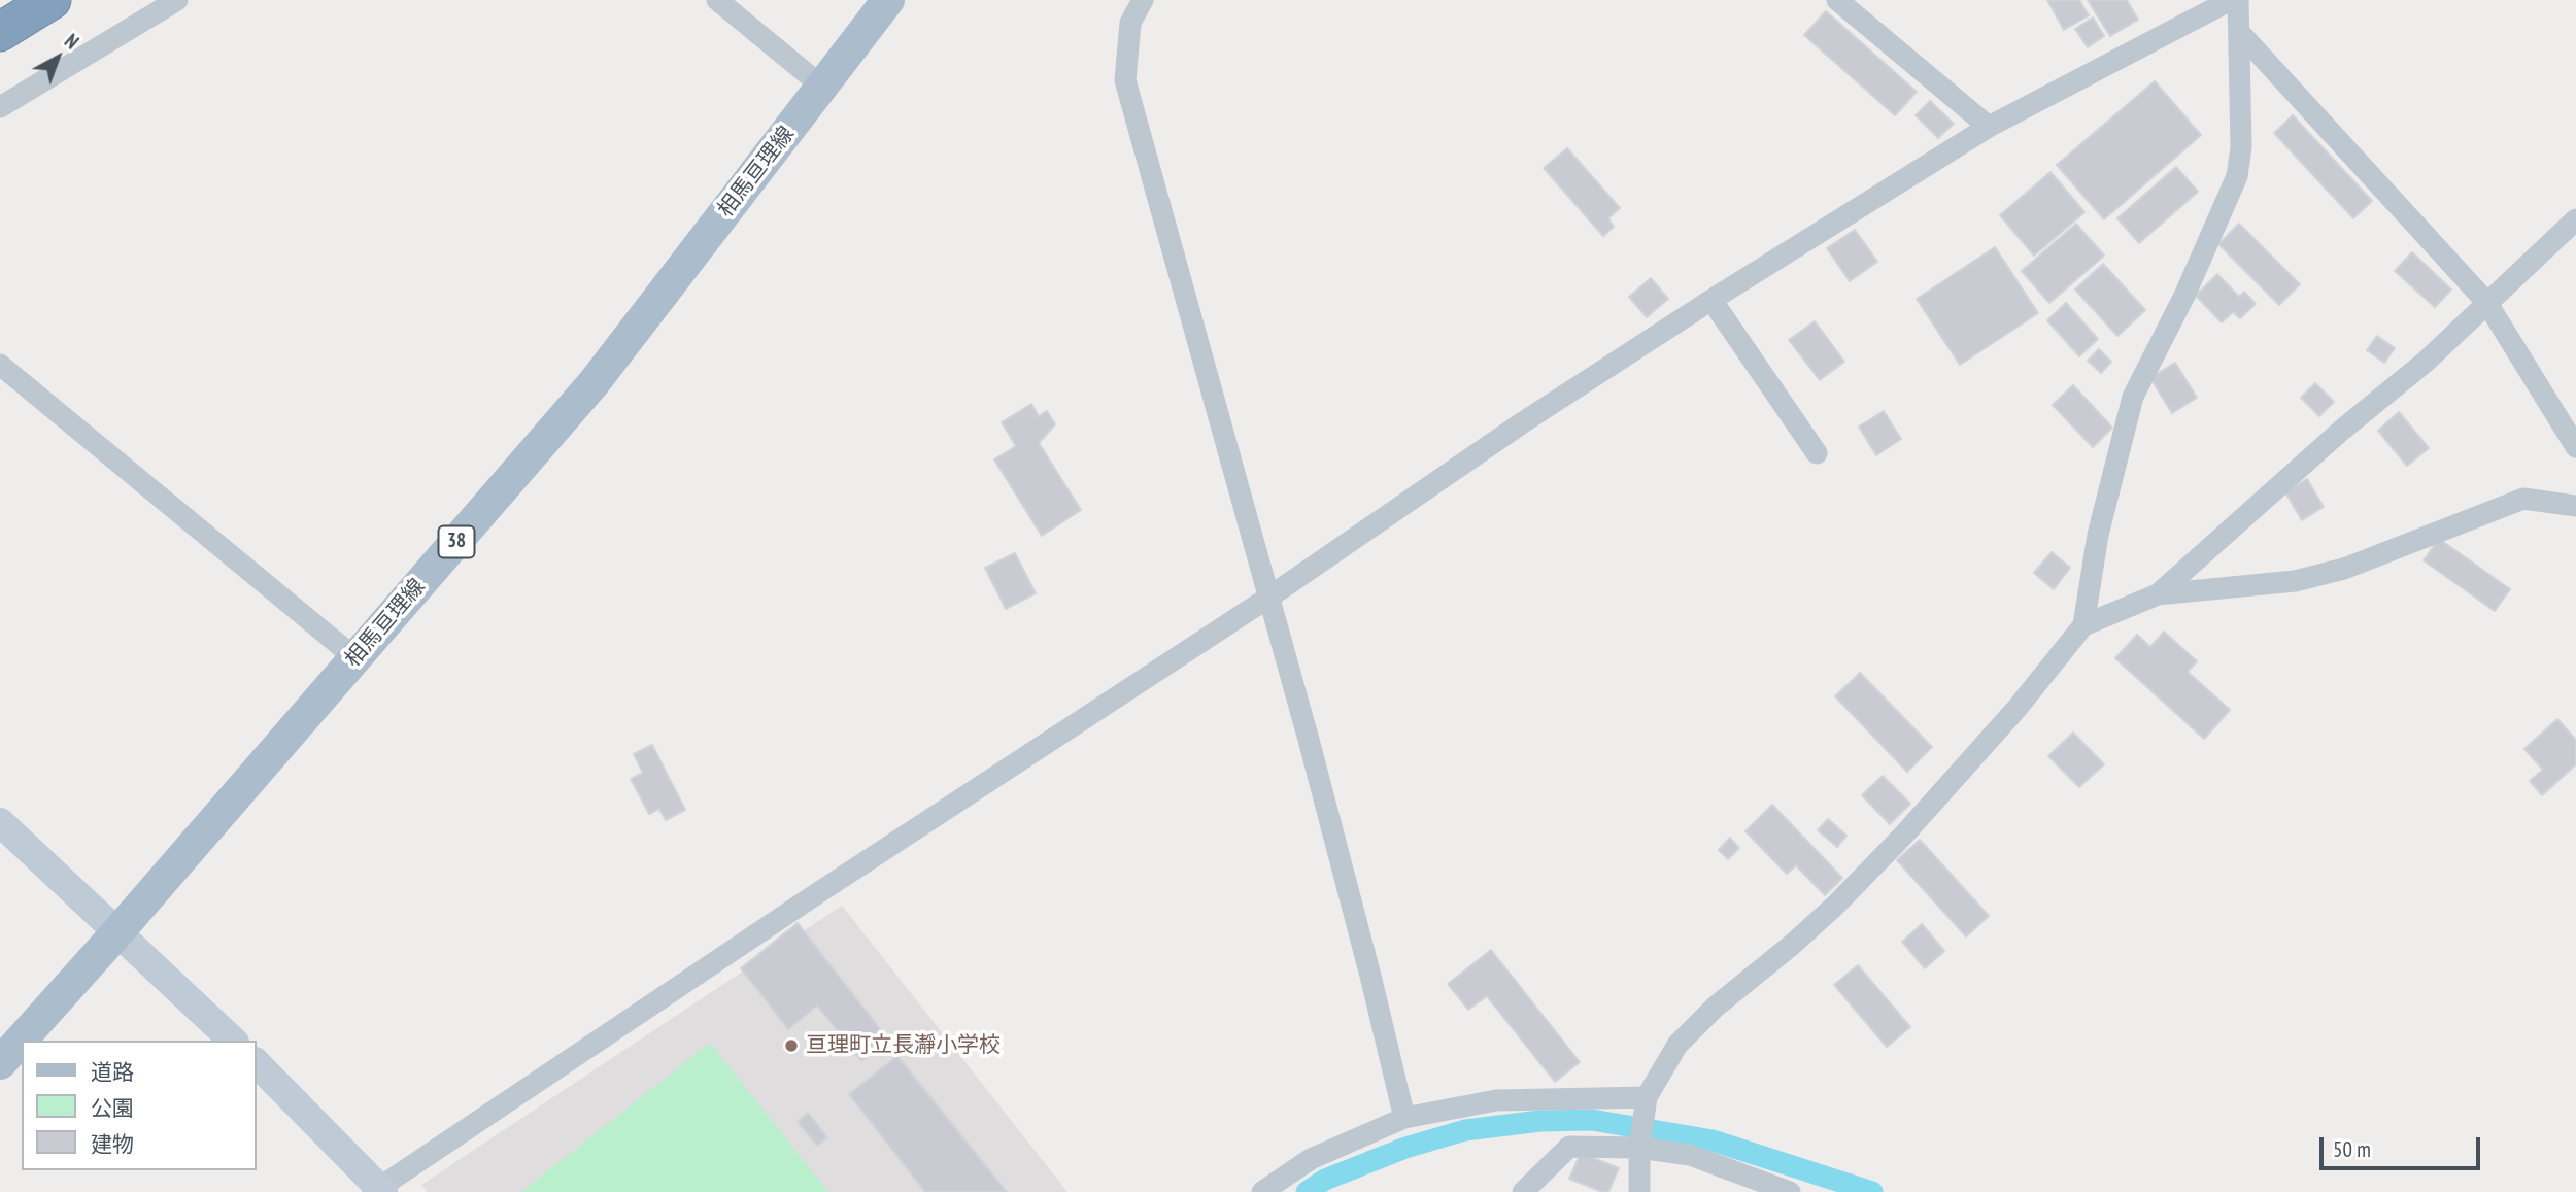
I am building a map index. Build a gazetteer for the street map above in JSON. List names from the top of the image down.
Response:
{
  "streets": {
    "main road": ["相馬亘理線", "38"]
  },
  "places": ["亘理町立長瀞小学校"],
  "legend": ["道路", "公園", "建物"],
  "scale_bar": "50 m",
  "north": "top right"
}
